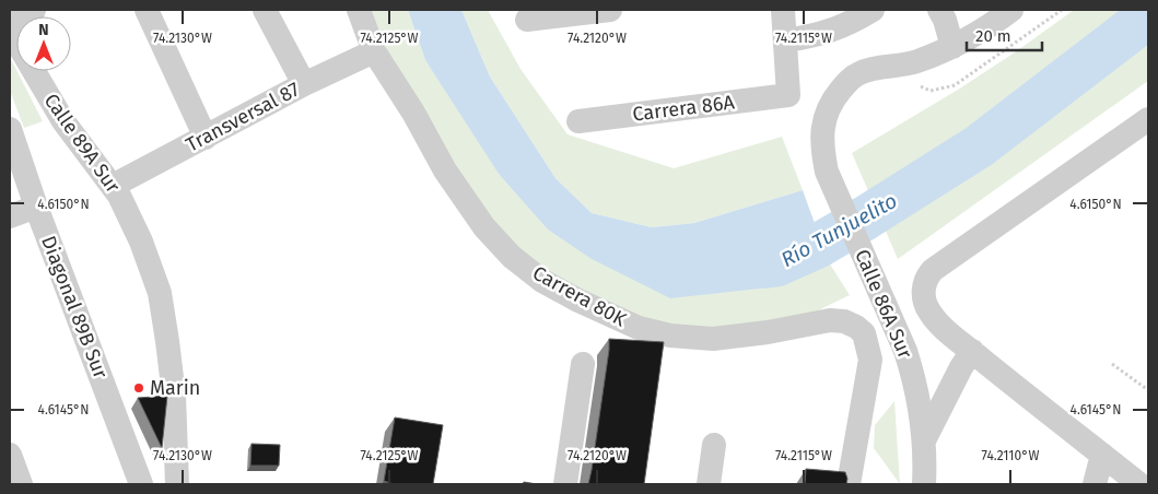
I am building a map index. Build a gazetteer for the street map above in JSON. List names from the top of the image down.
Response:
{
  "streets": {
    "street": [
      "Carrera 86A",
      "Transversal 87",
      "Calle 89A Sur",
      "Carrera 80K",
      "Calle 86A Sur",
      "Diagonal 89B Sur"
    ]
  },
  "crossings": [
    ["Transversal 87", "Calle 89A Sur"],
    ["Transversal 87", "Carrera 80K"],
    ["Carrera 80K", "Calle 86A Sur"]
  ],
  "water": ["Río Tunjuelito"],
  "places": ["Marin"],
  "scale_bar": "20 m",
  "north": "top",
  "coordinates": [
    "74.2130°W",
    "74.2125°W",
    "74.2120°W",
    "74.2115°W",
    "4.6150°N",
    "4.6145°N",
    "74.2110°W"
  ]
}
